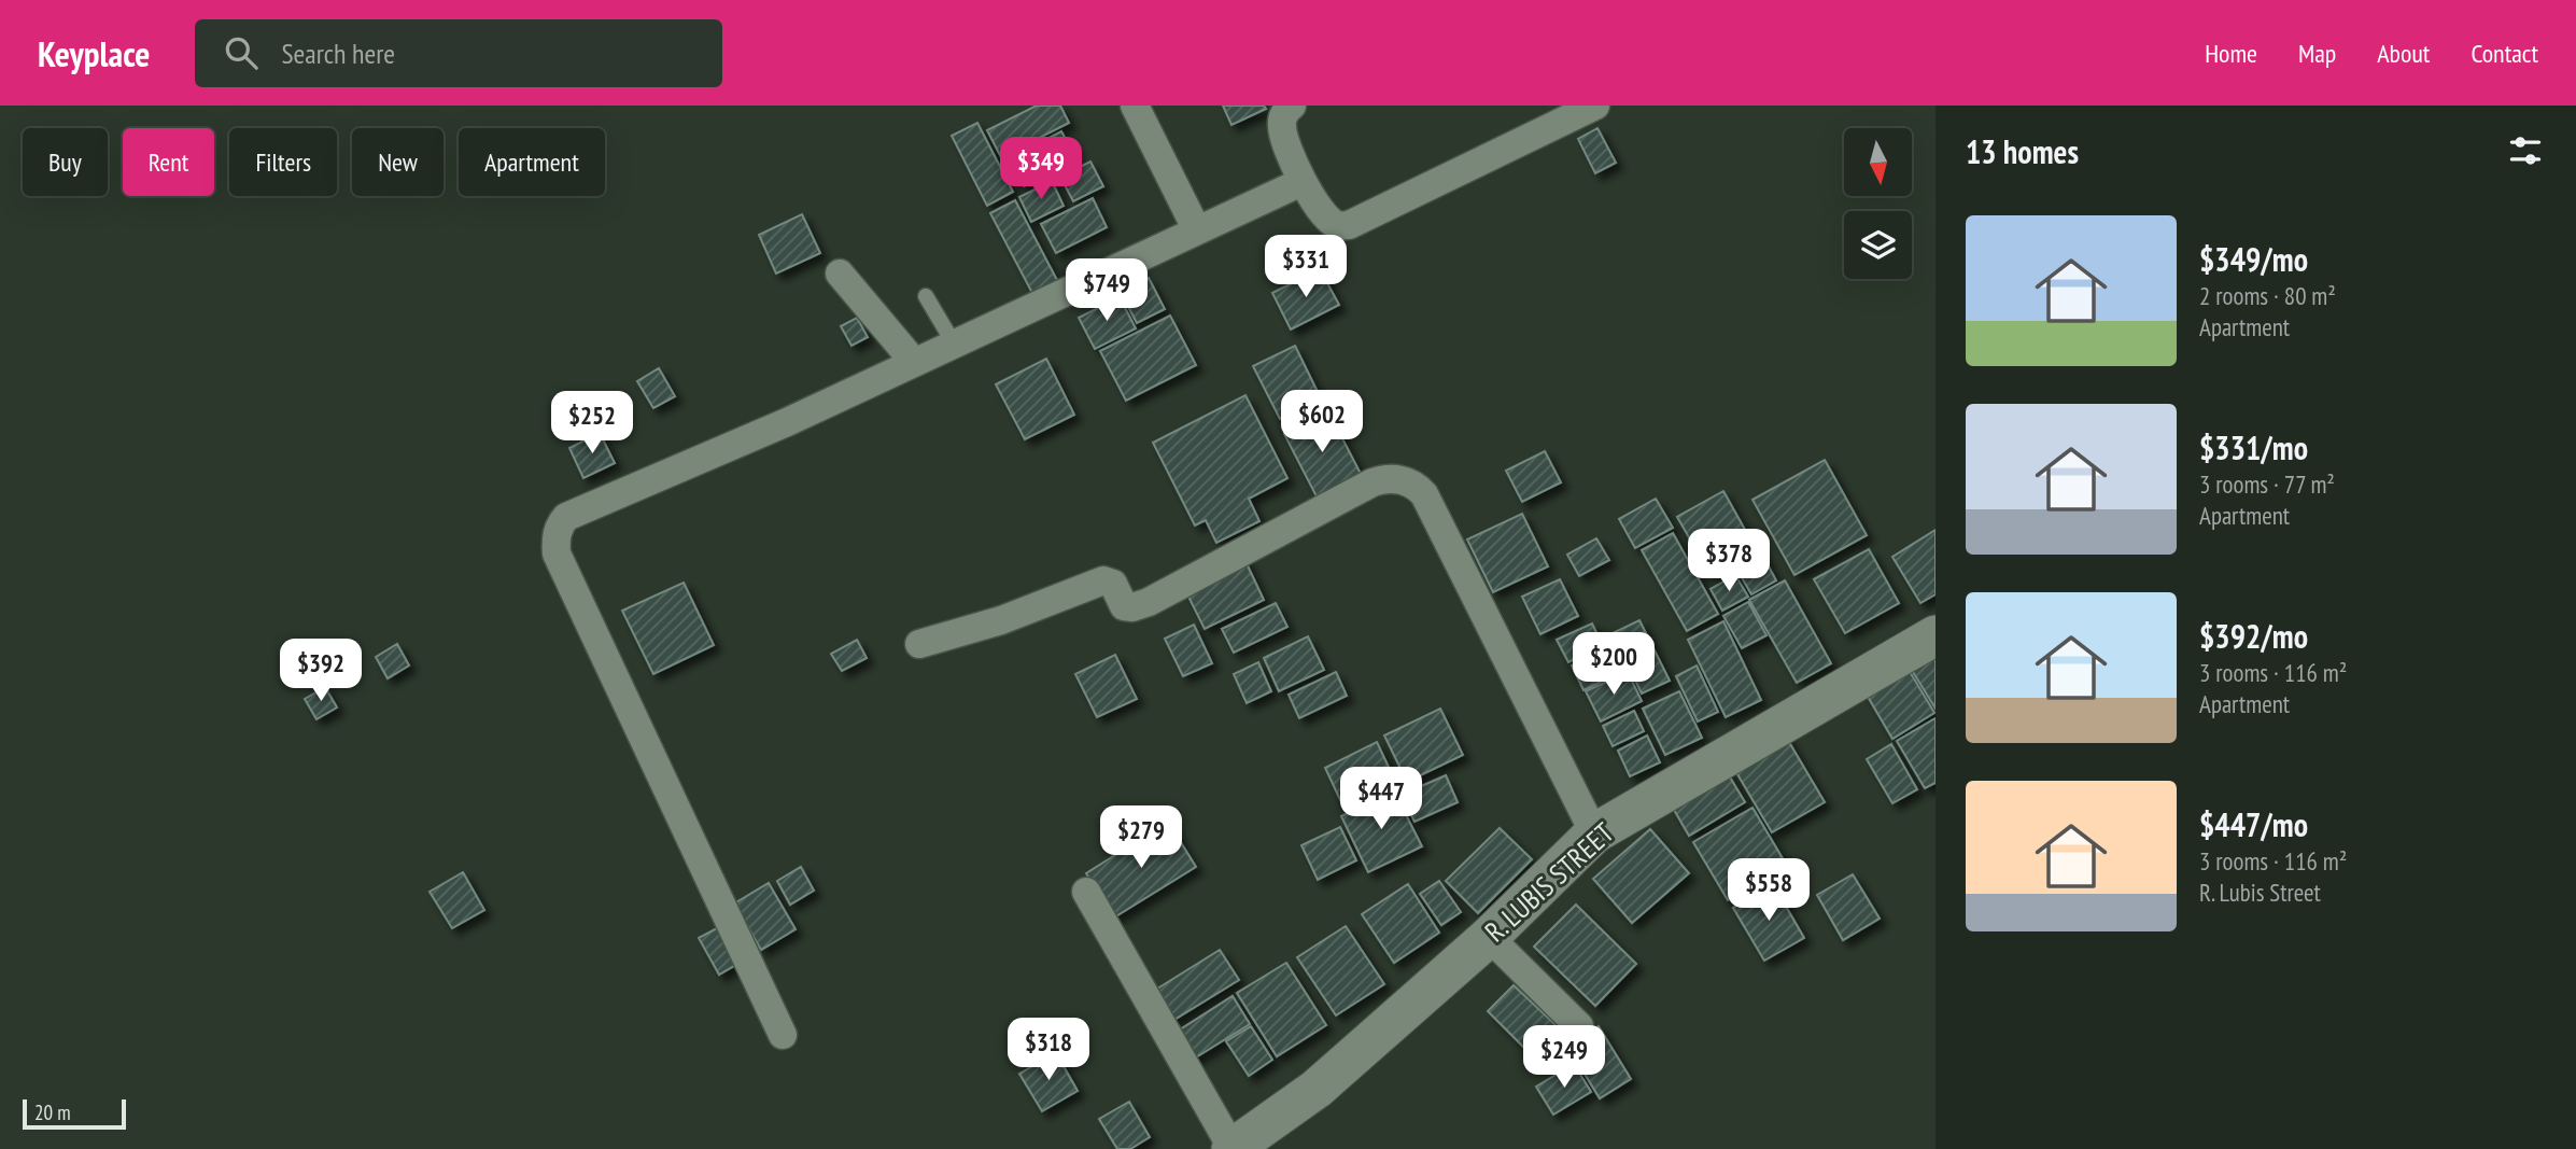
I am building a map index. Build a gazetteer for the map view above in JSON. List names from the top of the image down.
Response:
{
  "streets": {
    "street": ["R. LUBIS STREET"]
  },
  "scale_bar": "20 m",
  "north": "bottom",
  "page": {
    "header": "Keyplace",
    "search": "Search here",
    "nav": [
      "Home",
      "Map",
      "About",
      "Contact"
    ],
    "heading": "13 homes",
    "chip": [
      "Buy",
      "Rent",
      "Filters",
      "New",
      "Apartment"
    ],
    "price": [
      "$349",
      "$331",
      "$749",
      "$602",
      "$252",
      "$378",
      "$200",
      "$392",
      "$447",
      "$279",
      "$558",
      "$318",
      "$249"
    ],
    "list": [
      {
        "name": "$349/mo",
        "note": "2 rooms · 80 m² · Apartment"
      },
      {
        "name": "$331/mo",
        "note": "3 rooms · 77 m² · Apartment"
      },
      {
        "name": "$392/mo",
        "note": "3 rooms · 116 m² · Apartment"
      },
      {
        "name": "$447/mo",
        "note": "3 rooms · 116 m² · R. Lubis Street"
      }
    ],
    "scale": "20 m"
  }
}
